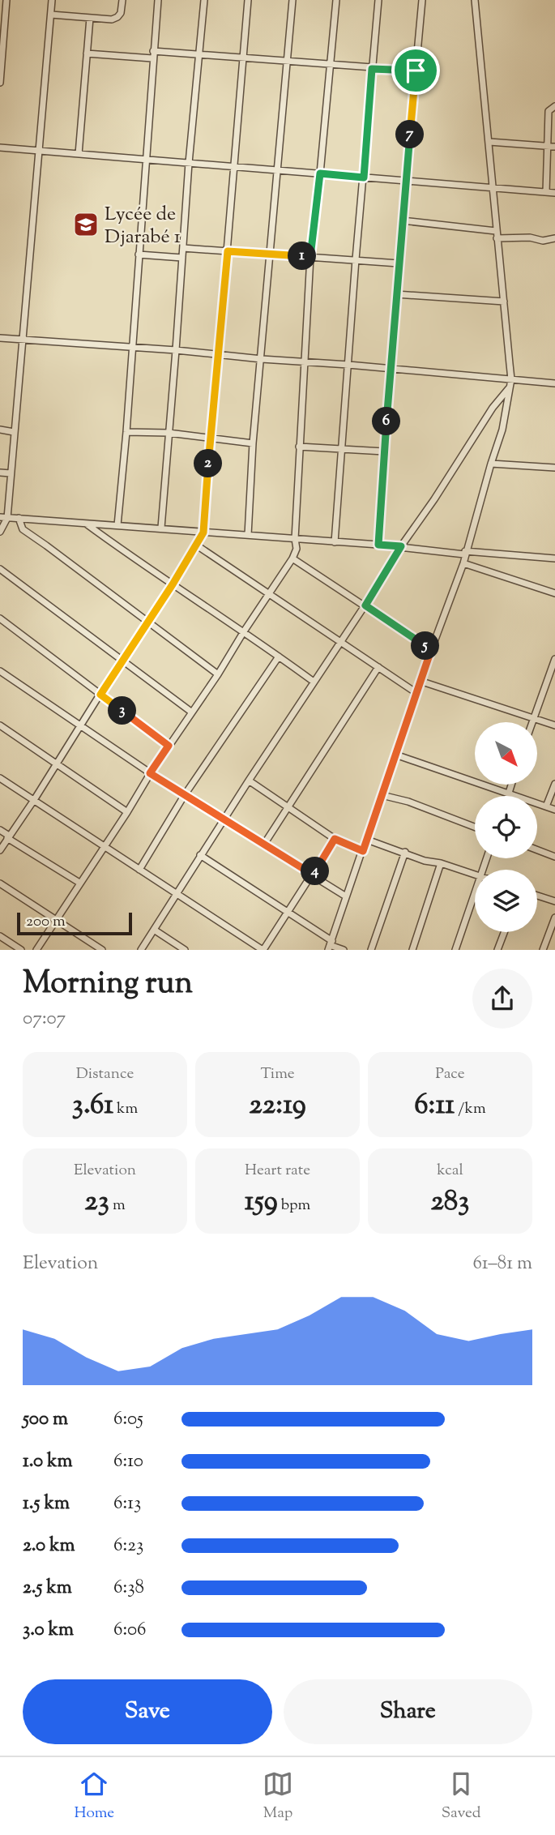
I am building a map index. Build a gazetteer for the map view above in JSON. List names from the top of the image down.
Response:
{
  "places": {
    "school or university": ["Lycée de Djarabé 1"]
  },
  "scale_bar": "200 m",
  "north": "bottom right",
  "page": {
    "pins": [
      "7",
      "1",
      "6",
      "2",
      "5",
      "3",
      "4"
    ],
    "scale": "200 m",
    "heading": ["Morning run", "07:07"],
    "stats": [
      ["Distance", "3.61 km"],
      ["Time", "22:19"],
      ["Pace", "6:11 /km"],
      ["Elevation", "23 m"],
      ["Heart rate", "159 bpm"],
      ["kcal", "283"]
    ],
    "chart": ["Elevation", "61–81 m"],
    "list": [
      {
        "name": "500 m",
        "note": "6:05"
      },
      {
        "name": "1.0 km",
        "note": "6:10"
      },
      {
        "name": "1.5 km",
        "note": "6:13"
      },
      {
        "name": "2.0 km",
        "note": "6:23"
      },
      {
        "name": "2.5 km",
        "note": "6:38"
      },
      {
        "name": "3.0 km",
        "note": "6:06"
      }
    ],
    "buttons": ["Save", "Share"],
    "tabs": ["Home", "Map", "Saved"]
  }
}
